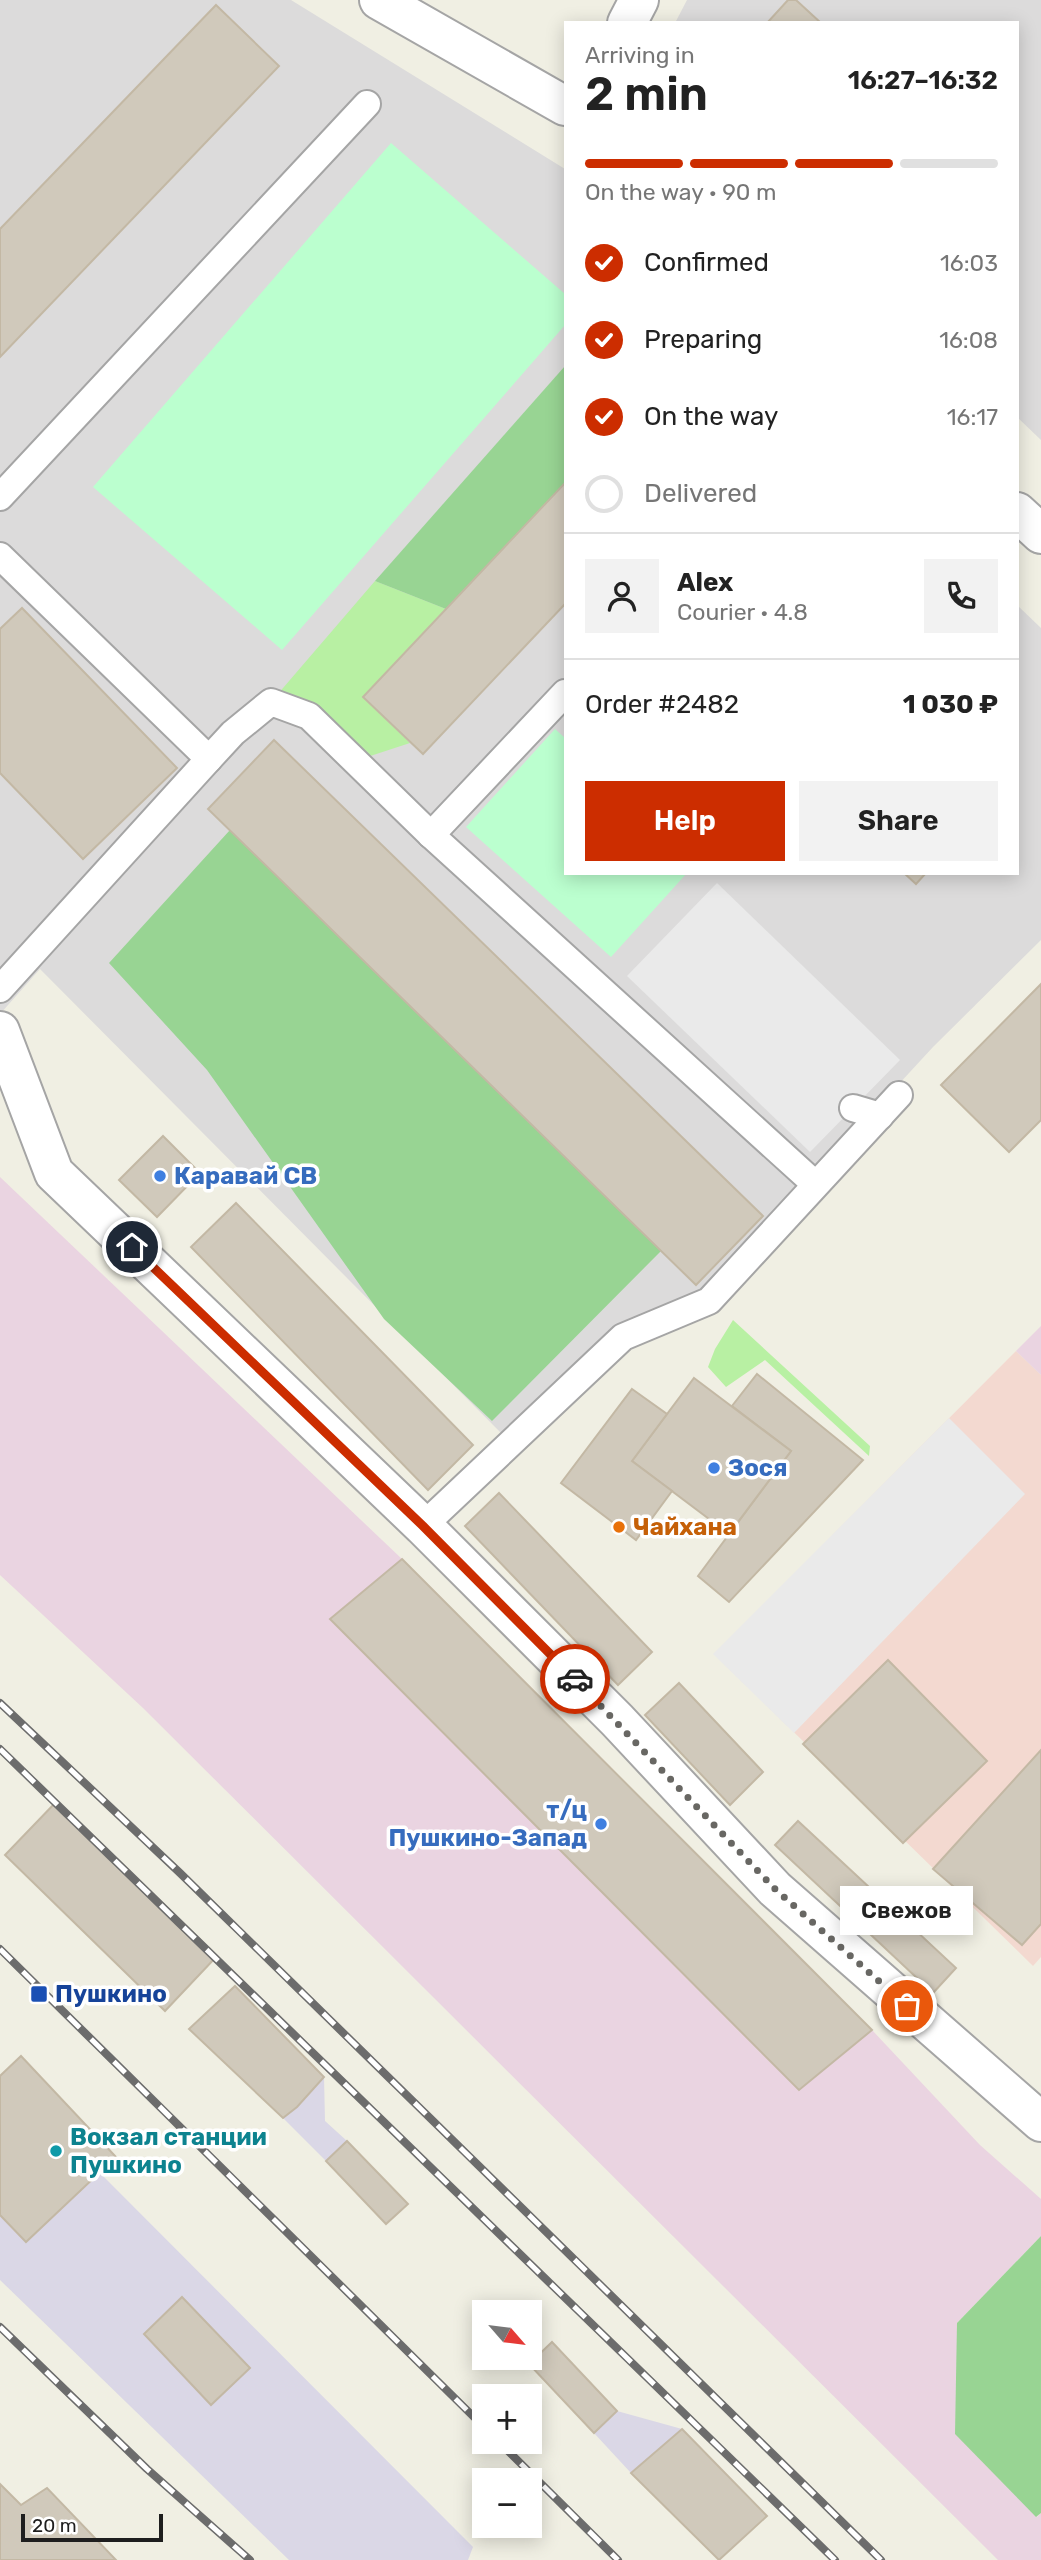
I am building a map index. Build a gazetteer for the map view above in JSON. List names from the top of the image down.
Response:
{
  "places": {
    "other": [
      "Каравай СВ",
      "Зося",
      "Чайхана",
      "т/ц Пушкино-Запад",
      "Свежов",
      "Вокзал станции Пушкино"
    ],
    "transit": ["Пушкино"]
  },
  "scale_bar": "20 m",
  "north": "bottom right",
  "page": {
    "heading": ["2 min", "Arriving in", "16:27–16:32"],
    "panel": [
      "Alex",
      "Courier · 4.8",
      "Order #2482",
      "1 030 ₽"
    ],
    "bar": "On the way · 90 m",
    "list": [
      ["Confirmed", "16:03"],
      ["Preparing", "16:08"],
      ["On the way", "16:17"],
      "Delivered"
    ],
    "buttons": ["Help", "Share"],
    "bubble": "Свежов",
    "map_buttons": ["+", "−"],
    "scale": "20 m"
  }
}
